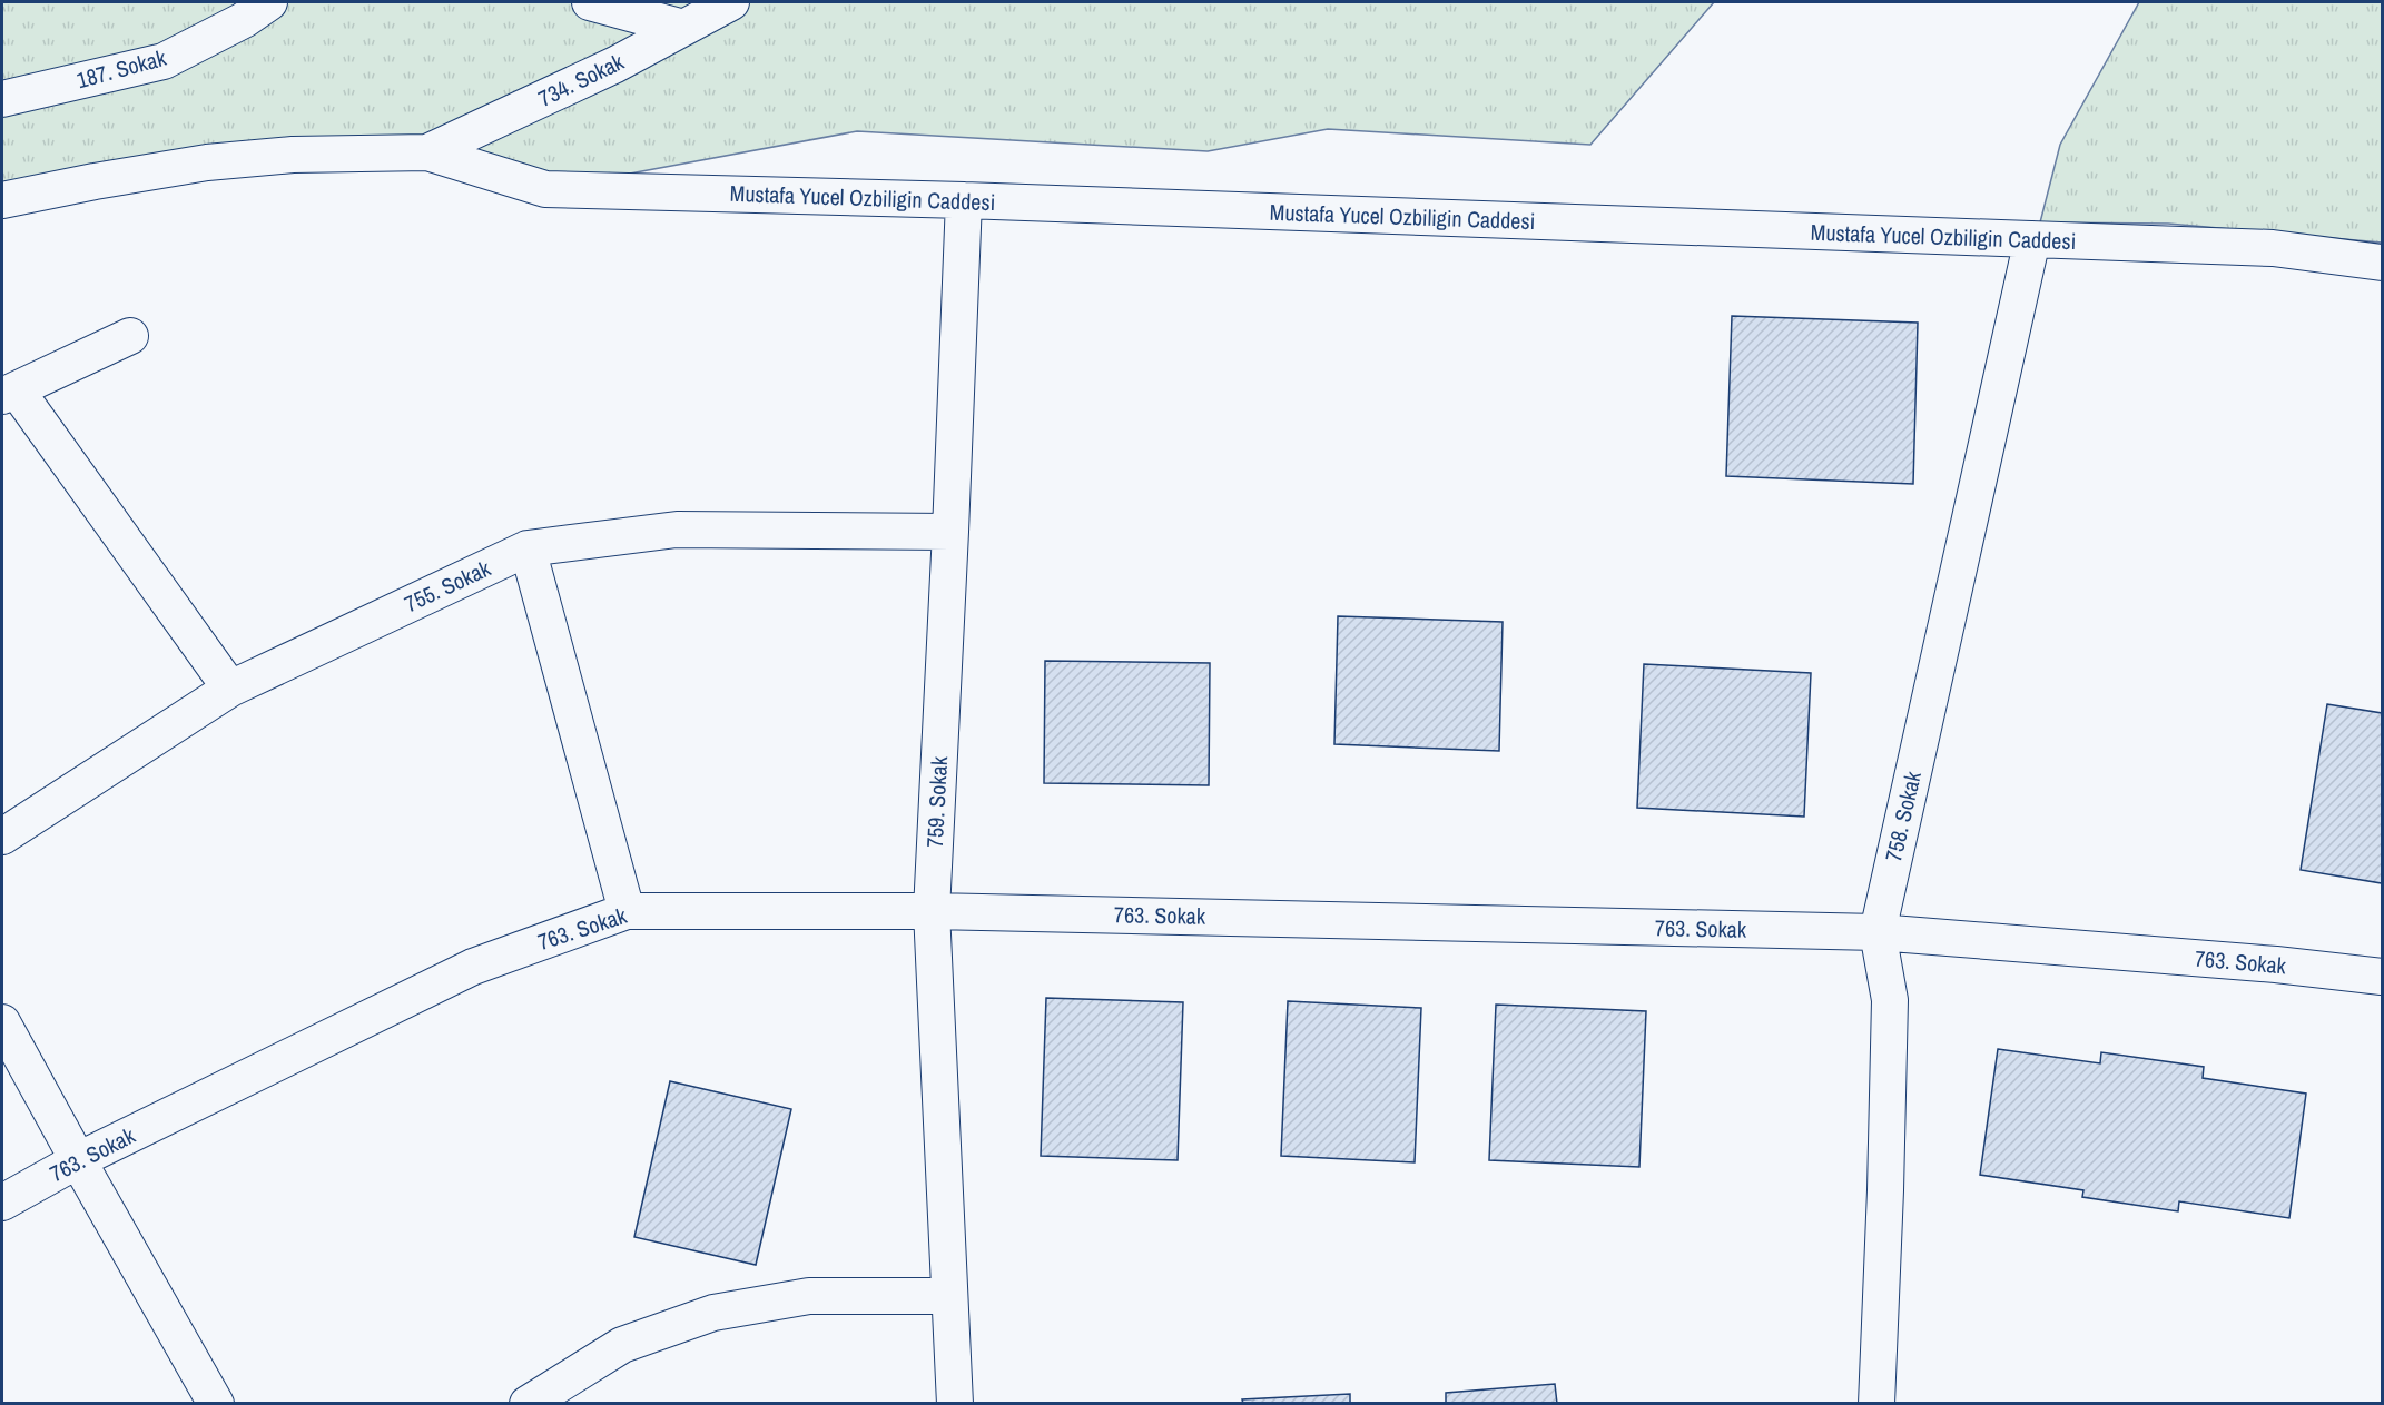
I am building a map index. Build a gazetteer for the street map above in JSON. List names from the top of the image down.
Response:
{
  "streets": {
    "street": [
      "187. Sokak",
      "734. Sokak",
      "Mustafa Yucel Ozbiligin Caddesi",
      "755. Sokak",
      "759. Sokak",
      "758. Sokak",
      "763. Sokak"
    ]
  },
  "crossings": [
    ["734. Sokak", "Mustafa Yucel Ozbiligin Caddesi"],
    ["Mustafa Yucel Ozbiligin Caddesi", "759. Sokak"],
    ["Mustafa Yucel Ozbiligin Caddesi", "758. Sokak"],
    ["755. Sokak", "759. Sokak"],
    ["759. Sokak", "763. Sokak"],
    ["758. Sokak", "763. Sokak"]
  ]
}
